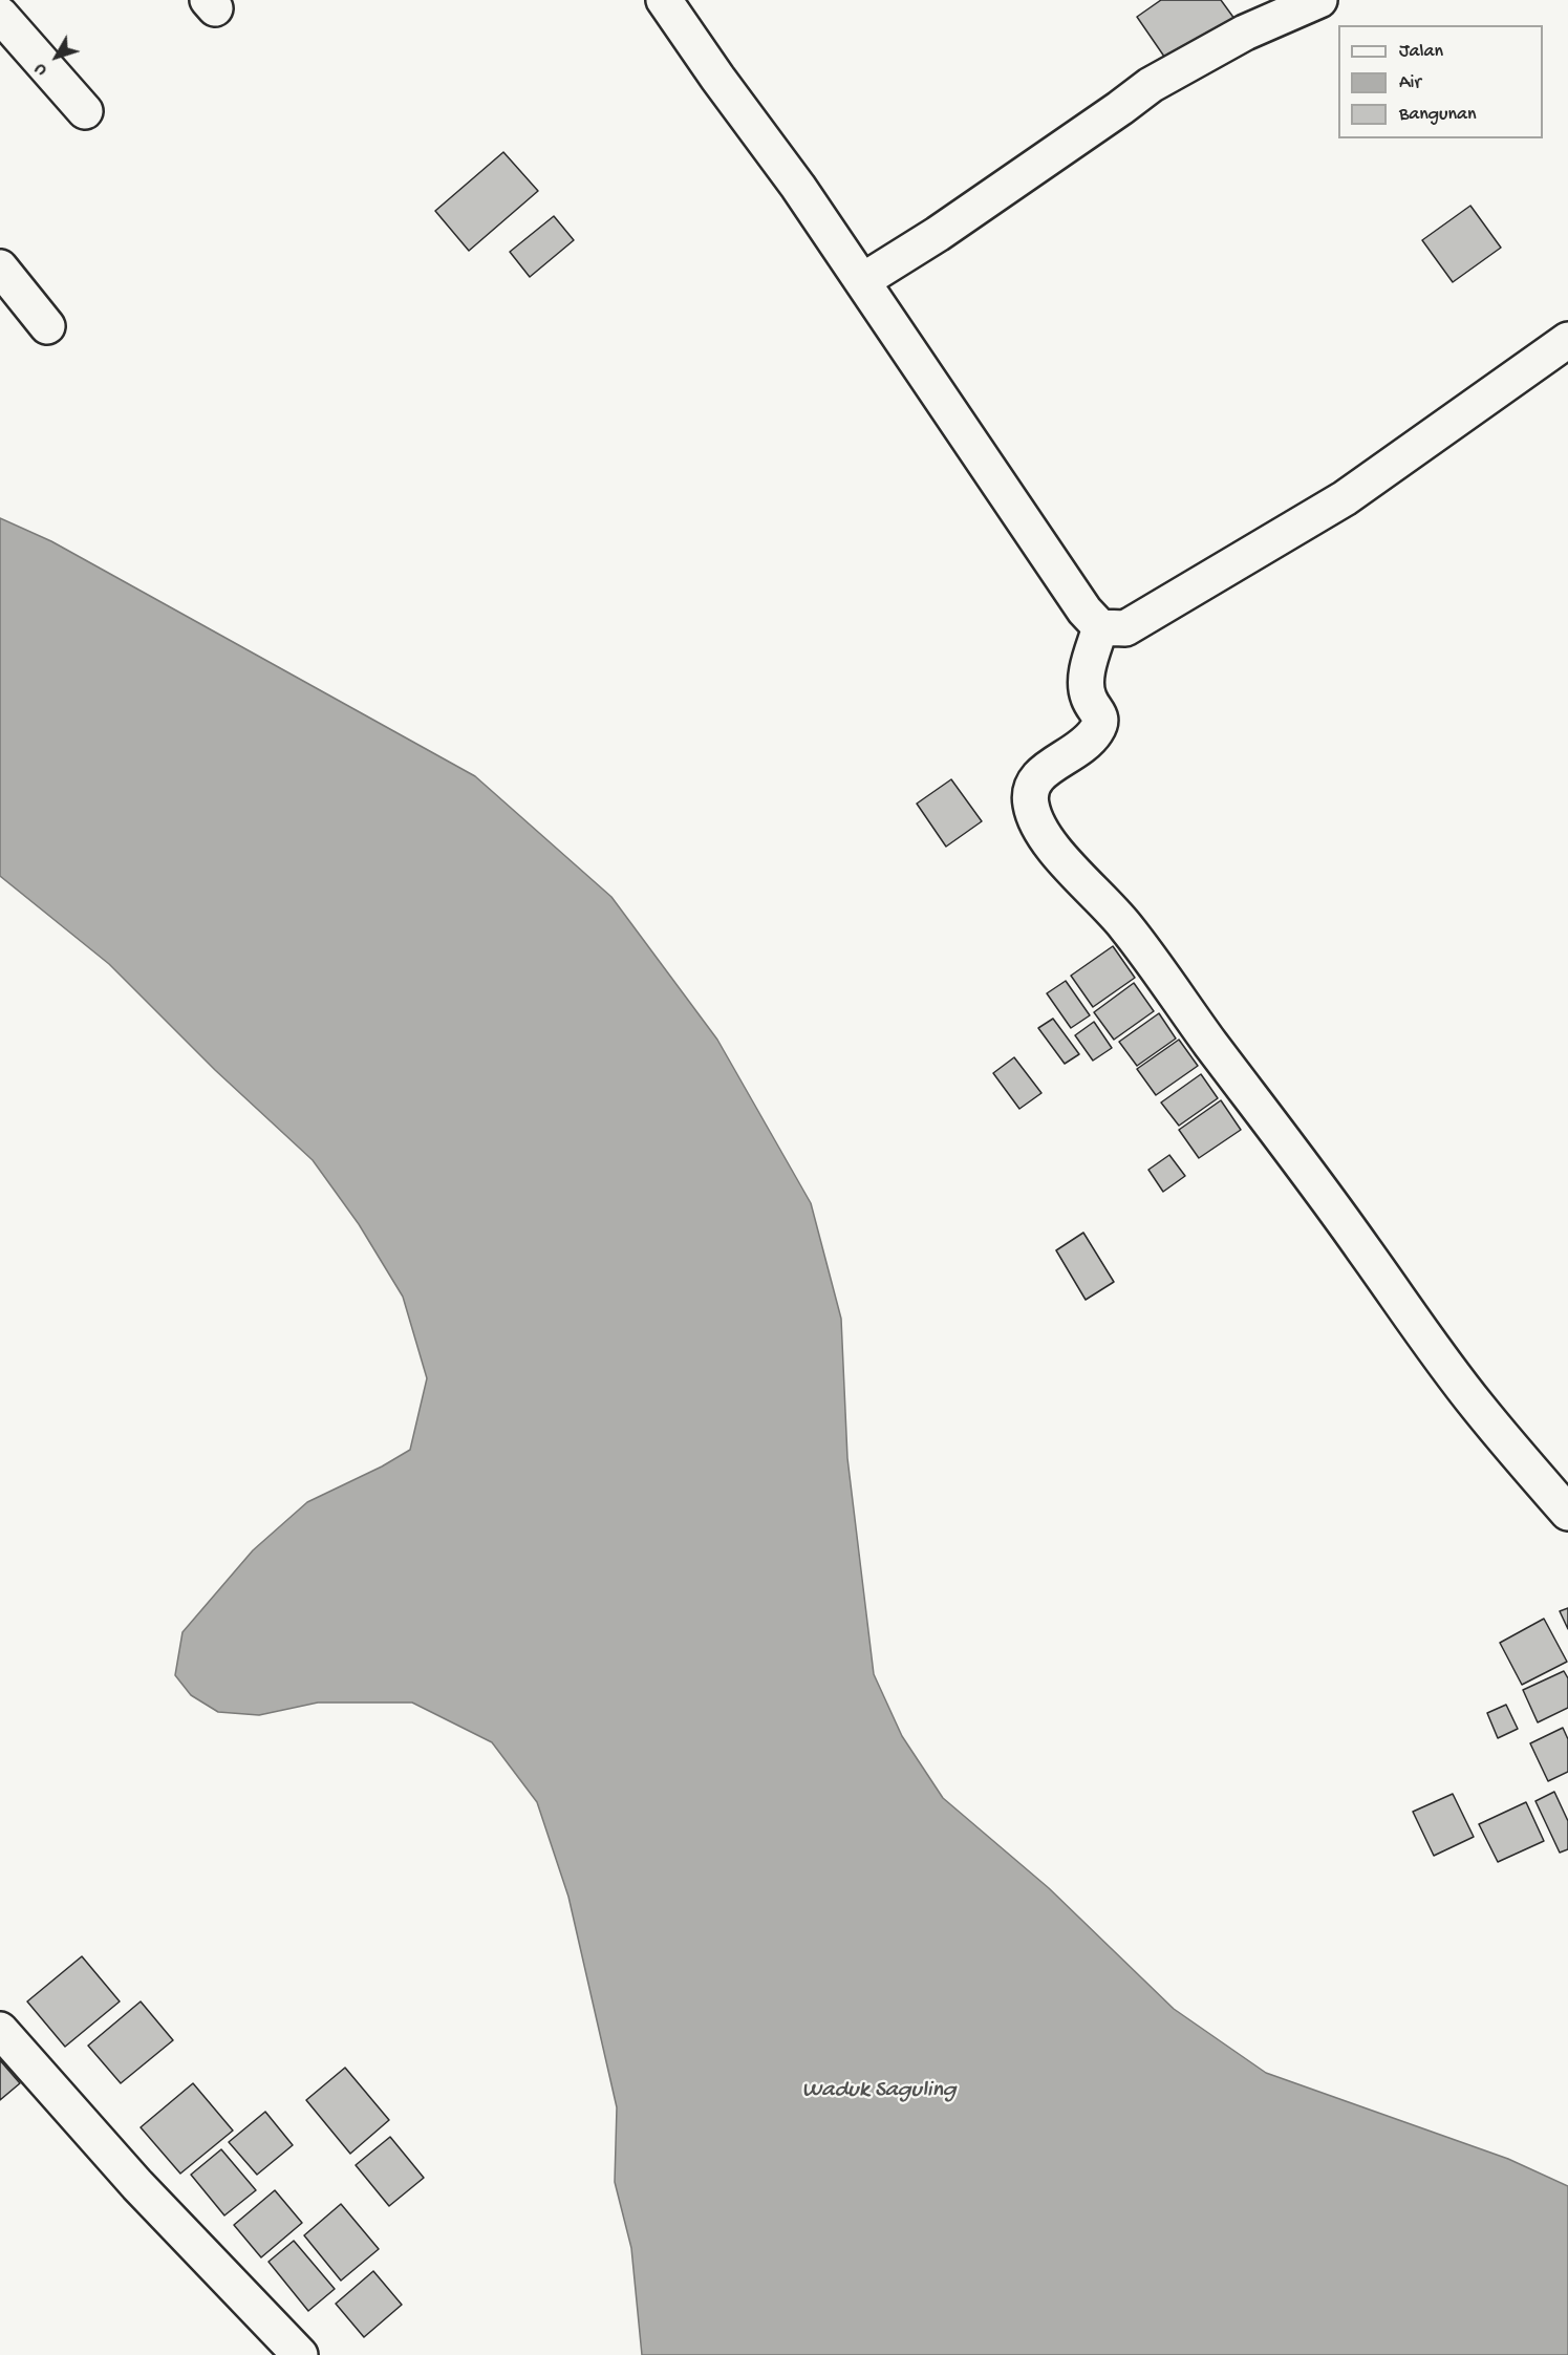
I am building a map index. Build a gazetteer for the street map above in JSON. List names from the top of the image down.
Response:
{
  "water": ["Waduk Saguling"],
  "legend": ["Jalan", "Air", "Bangunan"],
  "north": "bottom left"
}
